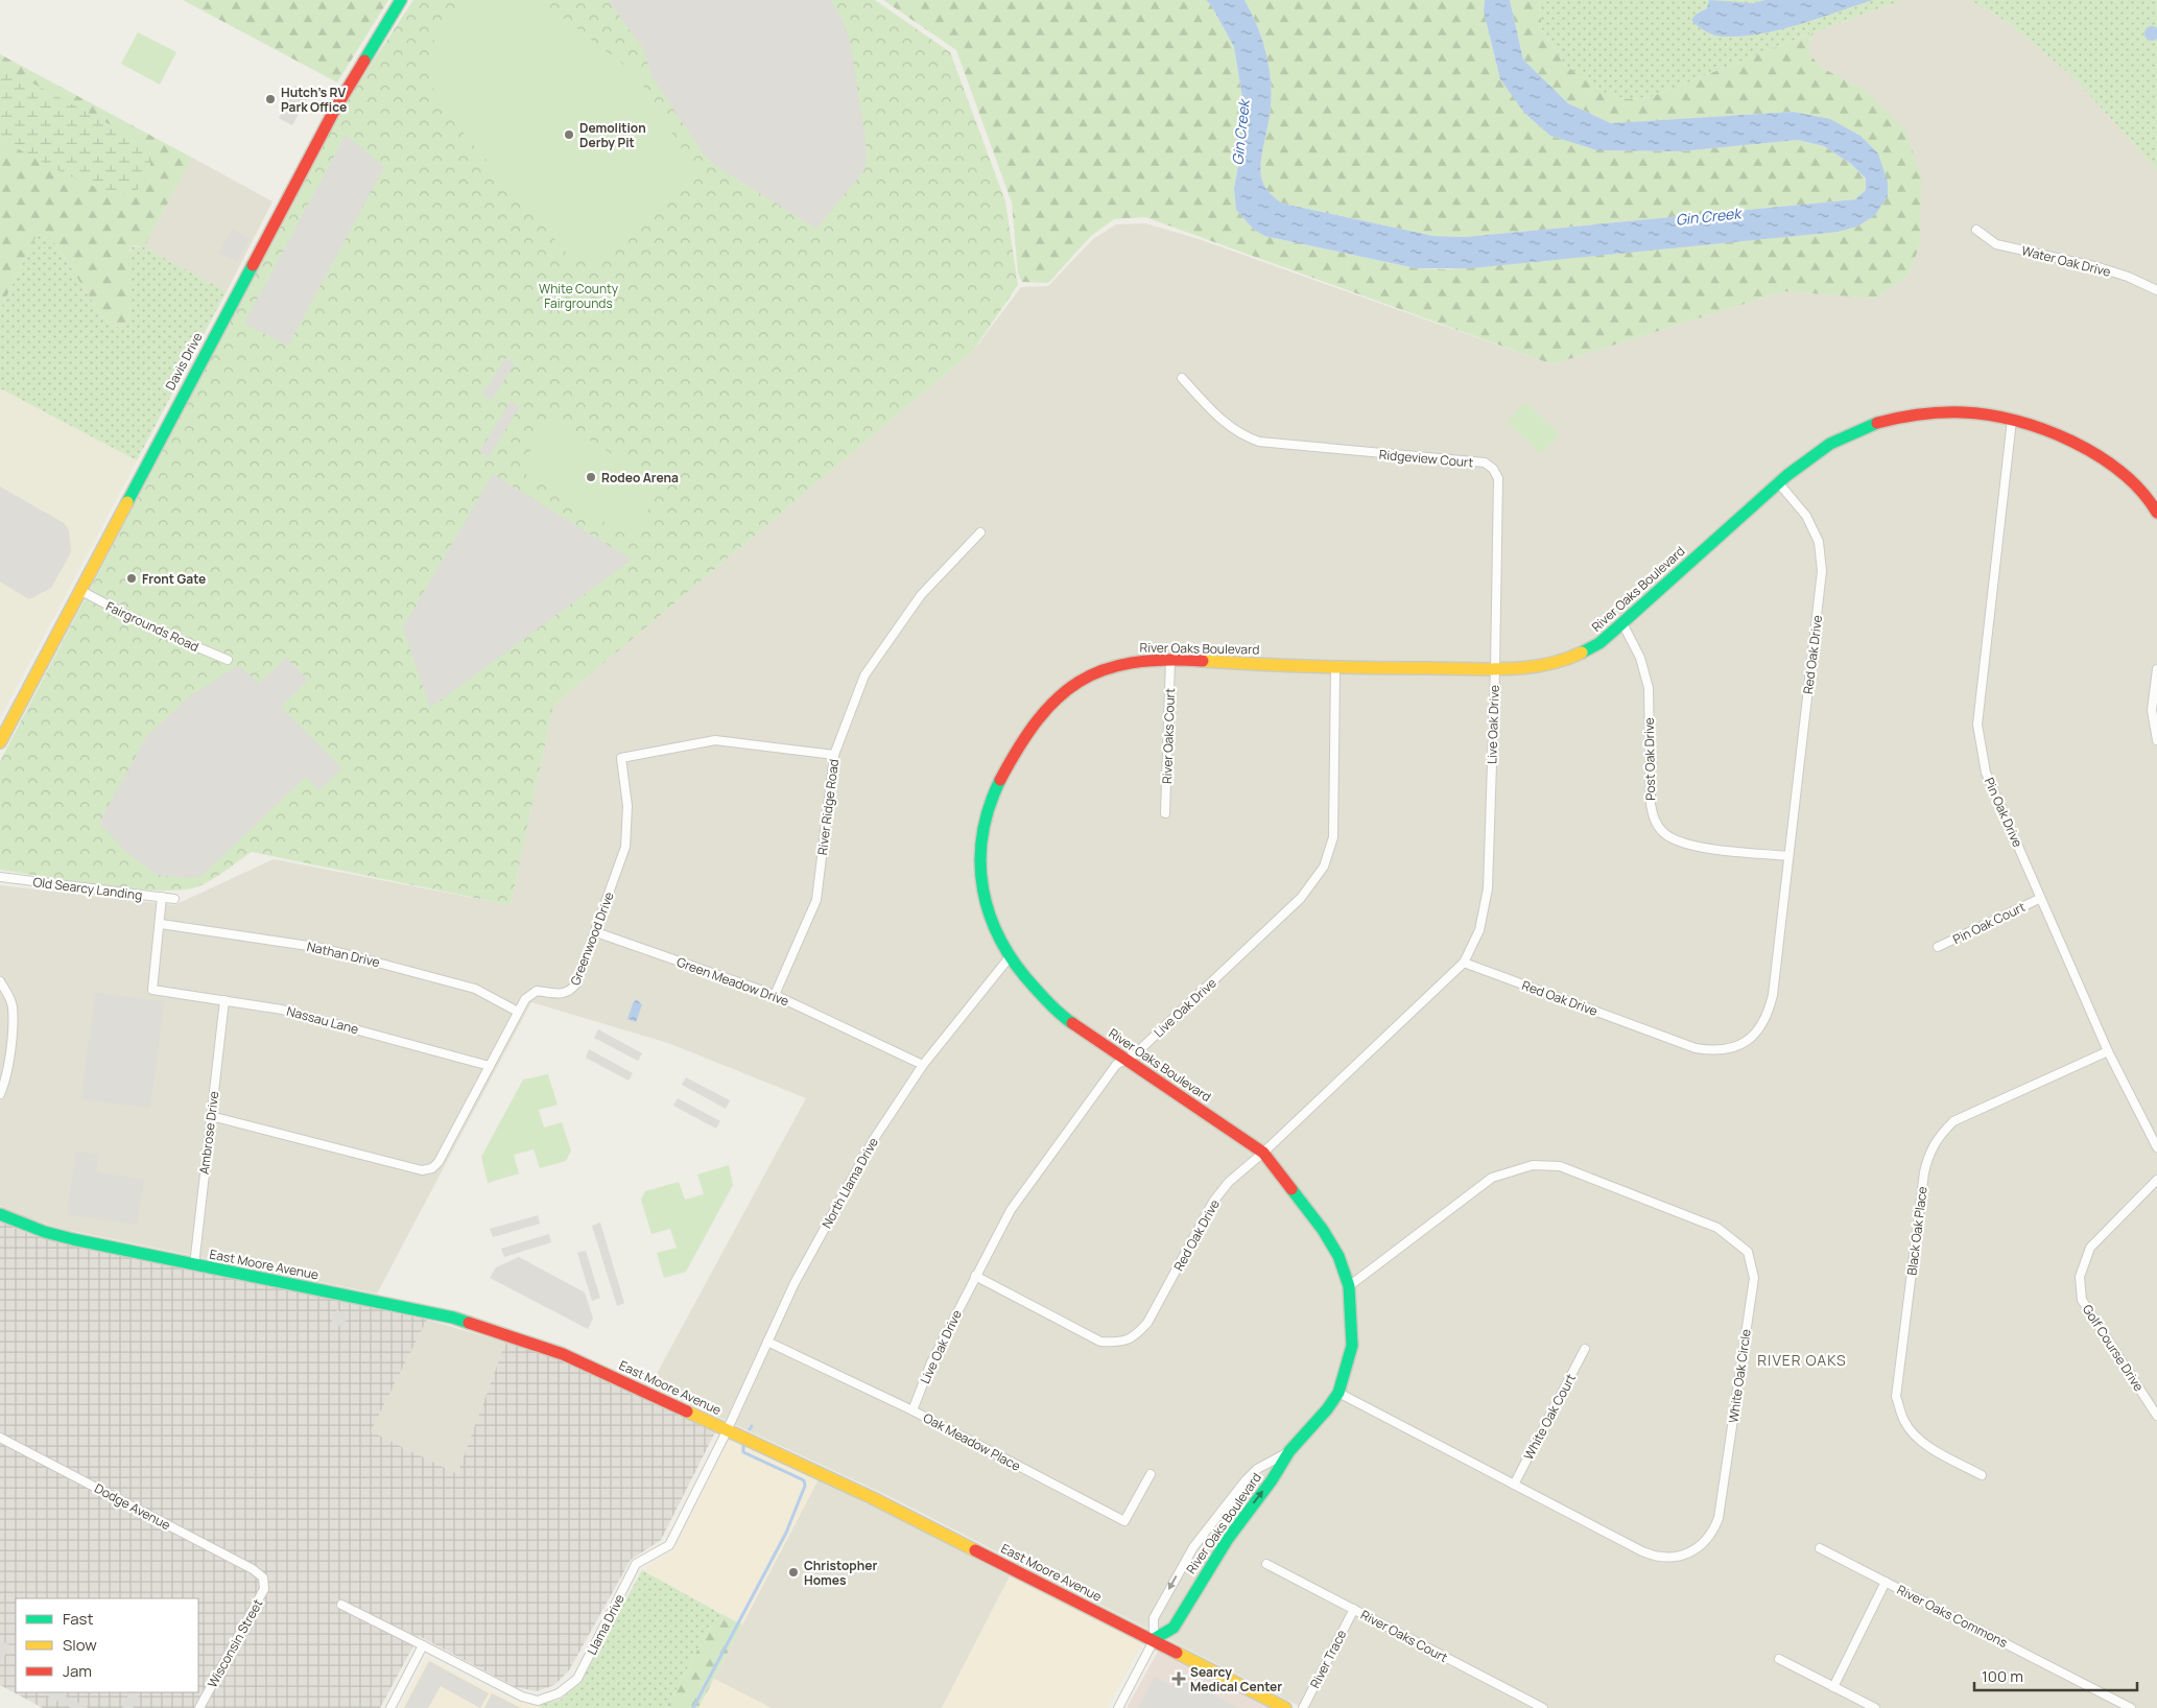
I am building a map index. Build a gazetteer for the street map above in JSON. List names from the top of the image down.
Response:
{
  "streets": {
    "street": [
      "Water Oak Drive",
      "Davis Drive",
      "Ridgeview Court",
      "River Oaks Boulevard",
      "Fairgrounds Road",
      "Red Oak Drive",
      "Live Oak Drive",
      "River Oaks Court",
      "Post Oak Drive",
      "River Ridge Road",
      "Pin Oak Drive",
      "Old Searcy Landing",
      "Pin Oak Court",
      "Greenwood Drive",
      "Nathan Drive",
      "Green Meadow Drive",
      "Nassau Lane",
      "Ambrose Drive",
      "North Llama Drive",
      "Black Oak Place",
      "East Moore Avenue",
      "Golf Course Drive",
      "White Oak Circle",
      "White Oak Court",
      "Oak Meadow Place",
      "Dodge Avenue",
      "River Oaks Commons",
      "Llama Drive",
      "Wisconsin Street",
      "River Trace"
    ]
  },
  "crossings": [
    ["Davis Drive", "Fairgrounds Road"],
    ["Ridgeview Court", "River Oaks Boulevard"],
    ["Ridgeview Court", "Live Oak Drive"],
    ["River Oaks Boulevard", "Red Oak Drive"],
    ["River Oaks Boulevard", "Live Oak Drive"],
    ["River Oaks Boulevard", "River Oaks Court"],
    ["River Oaks Boulevard", "Post Oak Drive"],
    ["River Oaks Boulevard", "Pin Oak Drive"],
    ["River Oaks Boulevard", "North Llama Drive"],
    ["River Oaks Boulevard", "East Moore Avenue"],
    ["River Oaks Boulevard", "White Oak Circle"],
    ["Red Oak Drive", "Live Oak Drive"],
    ["Red Oak Drive", "Post Oak Drive"],
    ["Live Oak Drive", "Oak Meadow Place"],
    ["River Oaks Court", "River Trace"],
    ["River Ridge Road", "Greenwood Drive"],
    ["River Ridge Road", "Green Meadow Drive"],
    ["Pin Oak Drive", "Pin Oak Court"],
    ["Pin Oak Drive", "Black Oak Place"],
    ["Greenwood Drive", "Nathan Drive"],
    ["Greenwood Drive", "Green Meadow Drive"],
    ["Greenwood Drive", "Nassau Lane"],
    ["Greenwood Drive", "Ambrose Drive"],
    ["Nathan Drive", "Nassau Lane"],
    ["Green Meadow Drive", "North Llama Drive"],
    ["Nassau Lane", "Ambrose Drive"],
    ["Ambrose Drive", "East Moore Avenue"],
    ["North Llama Drive", "East Moore Avenue"],
    ["North Llama Drive", "Oak Meadow Place"],
    ["North Llama Drive", "Llama Drive"],
    ["East Moore Avenue", "Llama Drive"],
    ["White Oak Circle", "White Oak Court"],
    ["Dodge Avenue", "Wisconsin Street"]
  ],
  "districts": ["RIVER OAKS"],
  "water": ["Gin Creek"],
  "parks": ["White County Fairgrounds"],
  "places": {
    "other": [
      "Hutch's RV Park Office",
      "Demolition Derby Pit",
      "Rodeo Arena",
      "Front Gate",
      "Christopher Homes"
    ],
    "health": ["Searcy Medical Center"]
  },
  "legend": ["Fast", "Slow", "Jam"],
  "scale_bar": "100 m"
}
